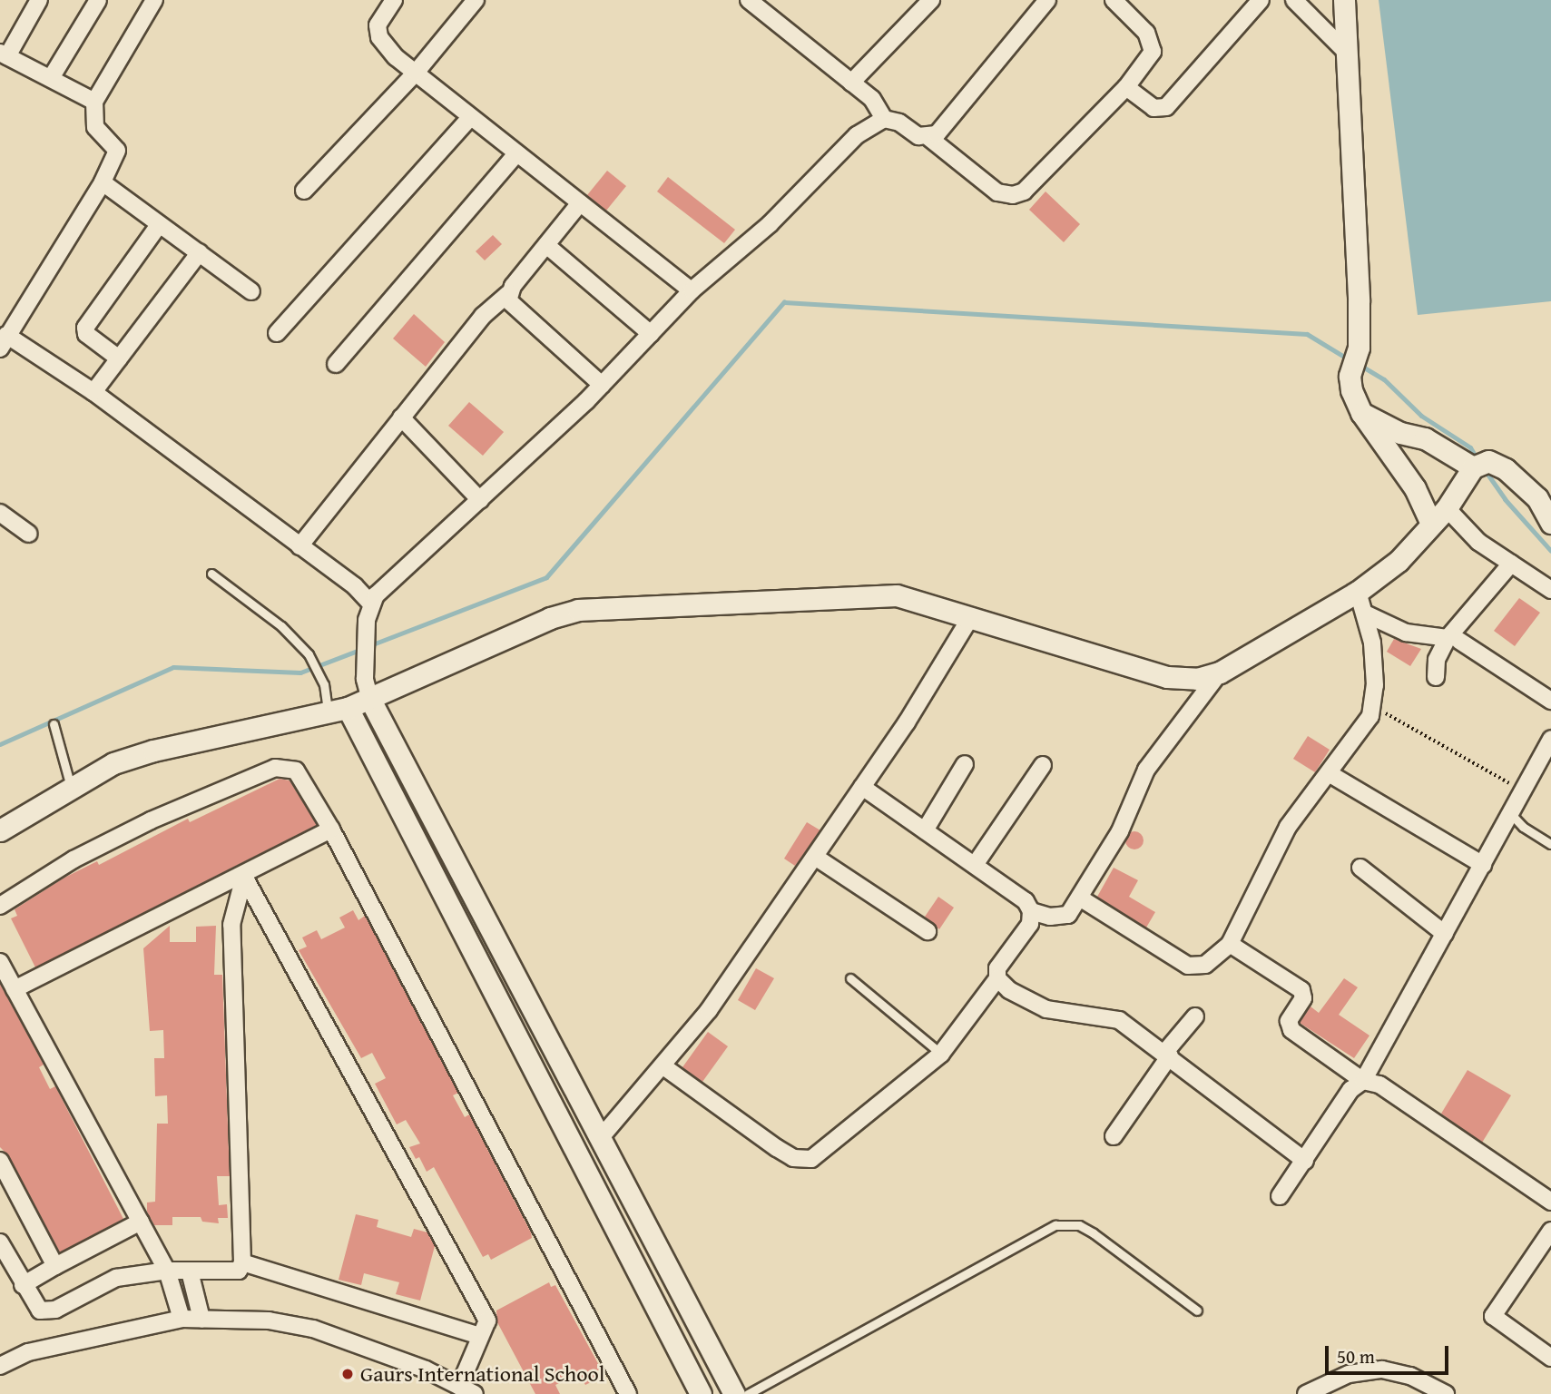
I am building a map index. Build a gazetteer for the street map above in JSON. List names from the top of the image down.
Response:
{
  "places": ["Gaurs International School"],
  "scale_bar": "50 m"
}
